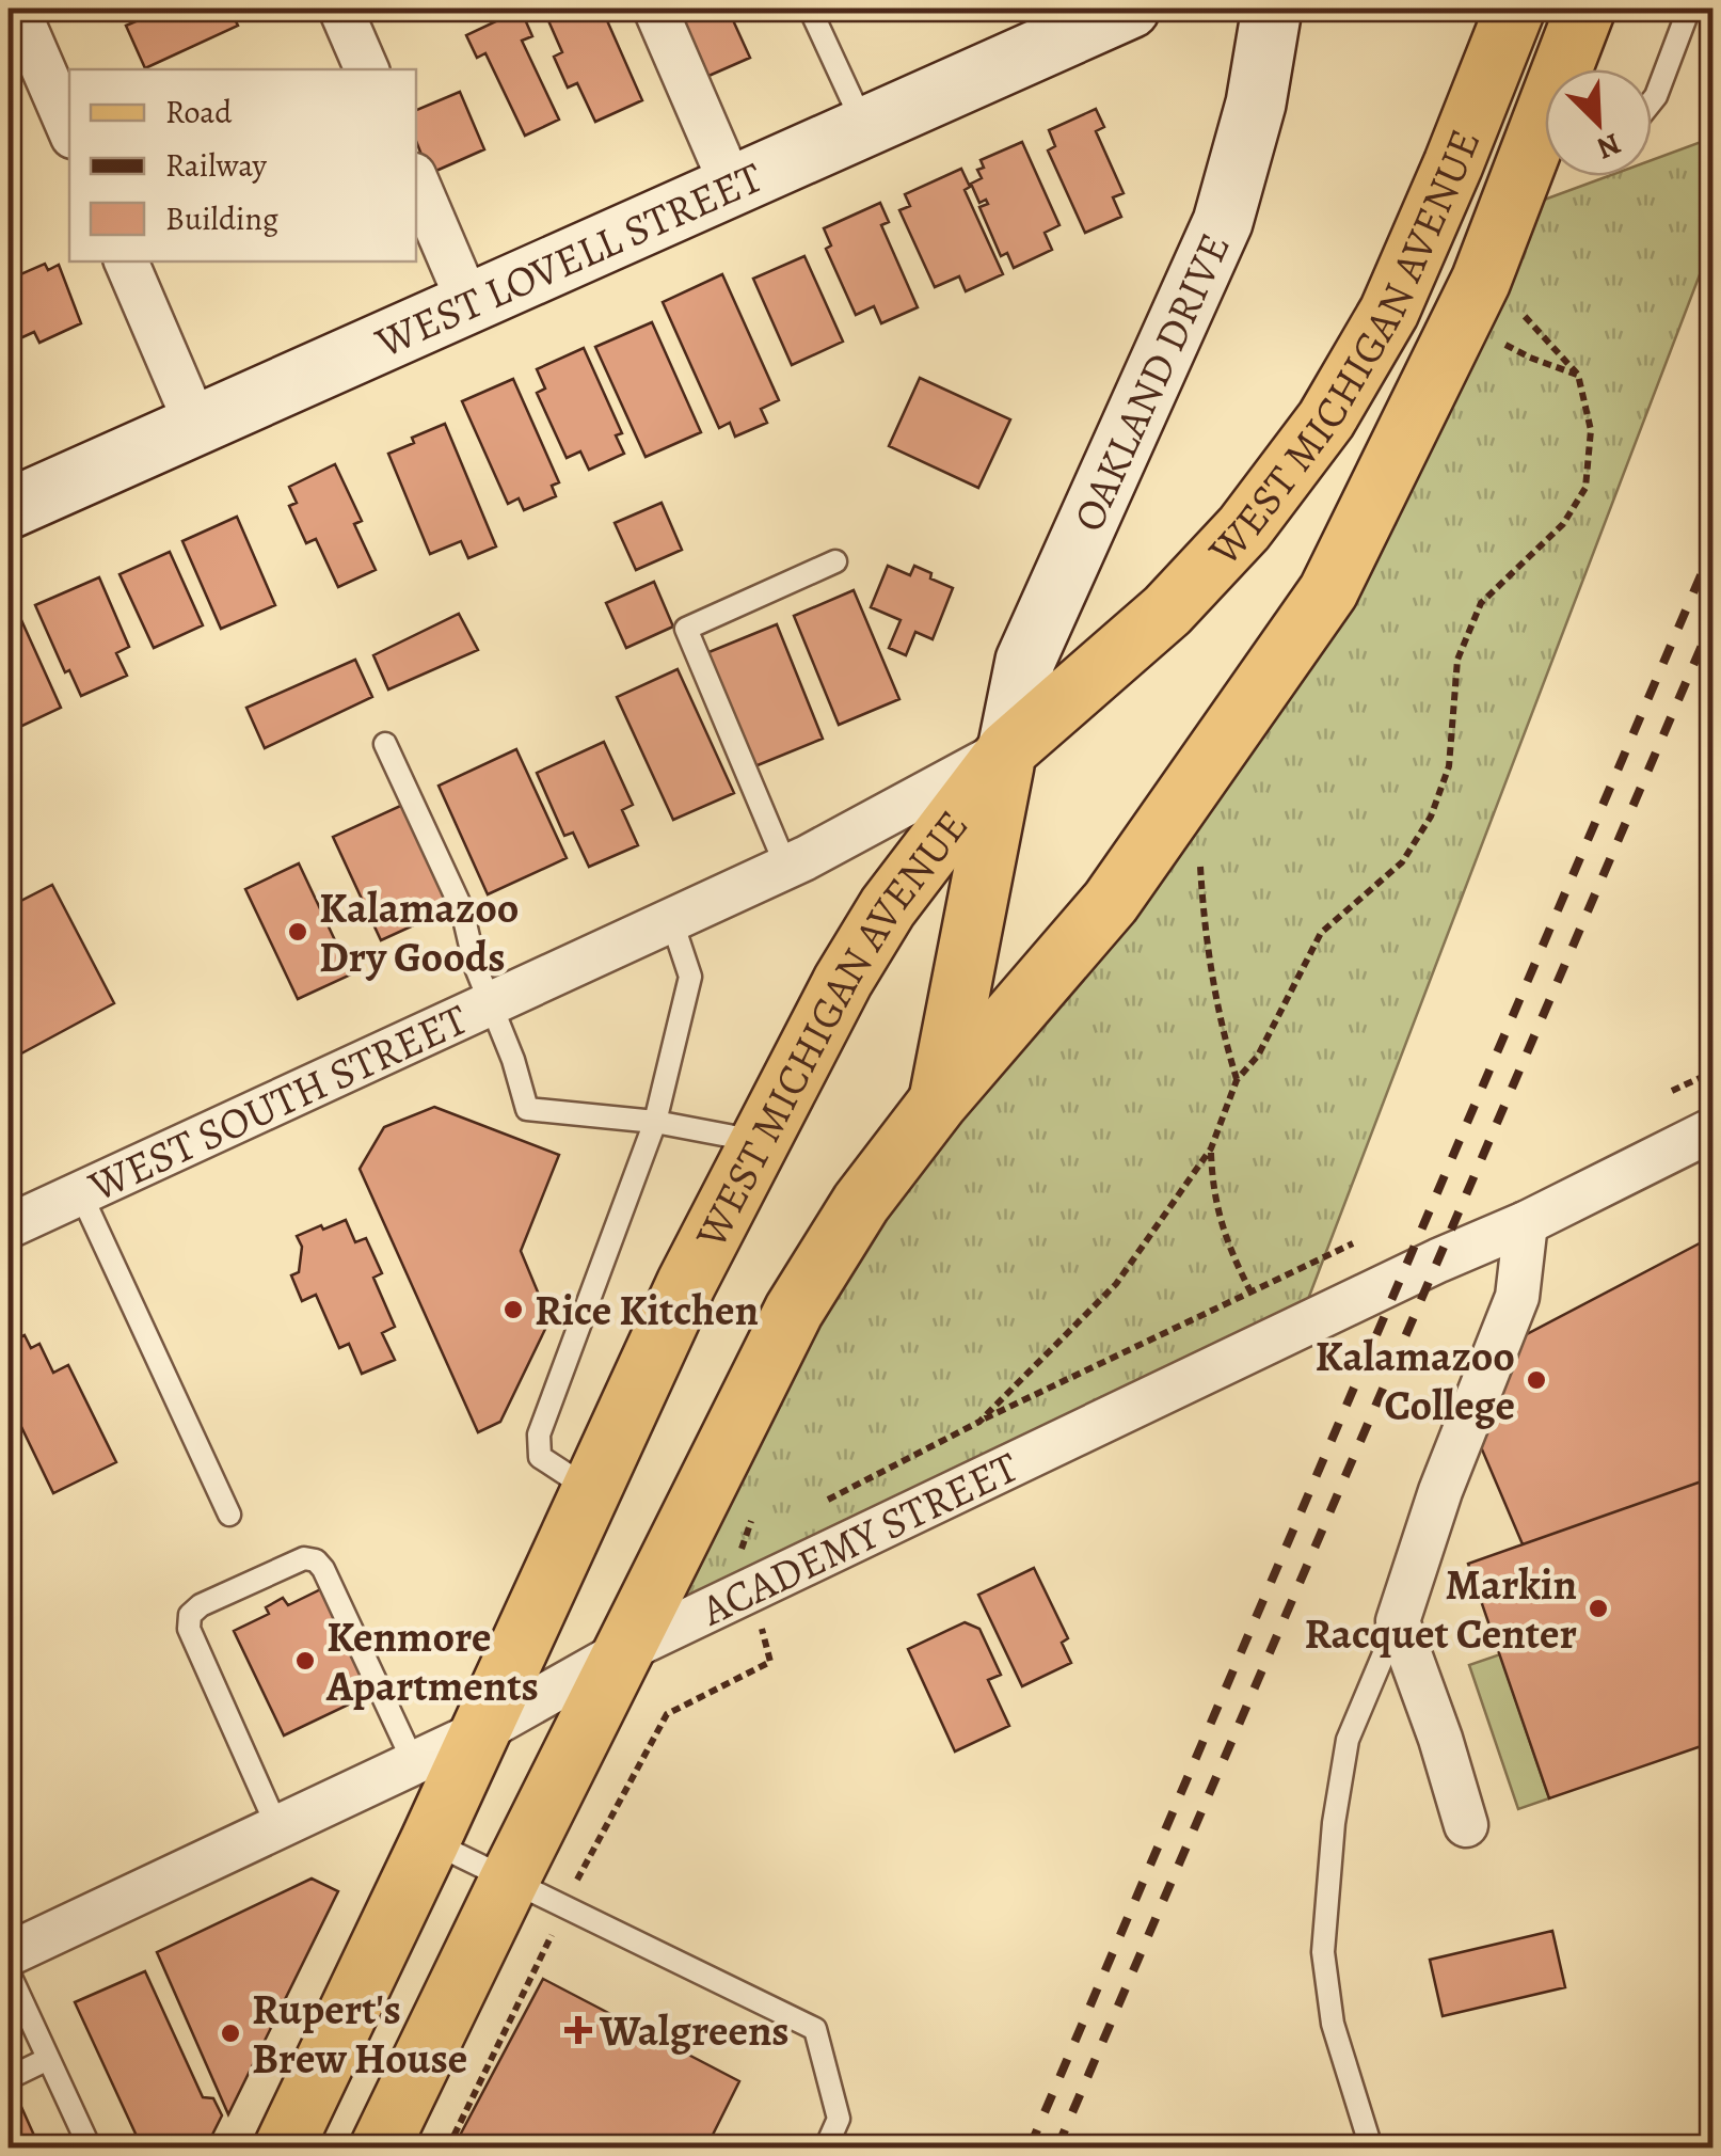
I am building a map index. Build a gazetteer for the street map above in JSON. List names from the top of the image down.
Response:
{
  "streets": {
    "main road": ["WEST MICHIGAN AVENUE"],
    "street": [
      "WEST LOVELL STREET",
      "OAKLAND DRIVE",
      "WEST SOUTH STREET",
      "ACADEMY STREET"
    ]
  },
  "crossings": [
    ["WEST MICHIGAN AVENUE", "OAKLAND DRIVE"],
    ["WEST MICHIGAN AVENUE", "WEST SOUTH STREET"],
    ["WEST MICHIGAN AVENUE", "ACADEMY STREET"],
    ["OAKLAND DRIVE", "WEST SOUTH STREET"]
  ],
  "places": {
    "other": [
      "Kalamazoo Dry Goods",
      "Rice Kitchen",
      "Kalamazoo College",
      "Markin Racquet Center",
      "Kenmore Apartments",
      "Rupert's Brew House"
    ],
    "health": ["Walgreens"]
  },
  "legend": ["Road", "Railway", "Building"],
  "north": "bottom right"
}
